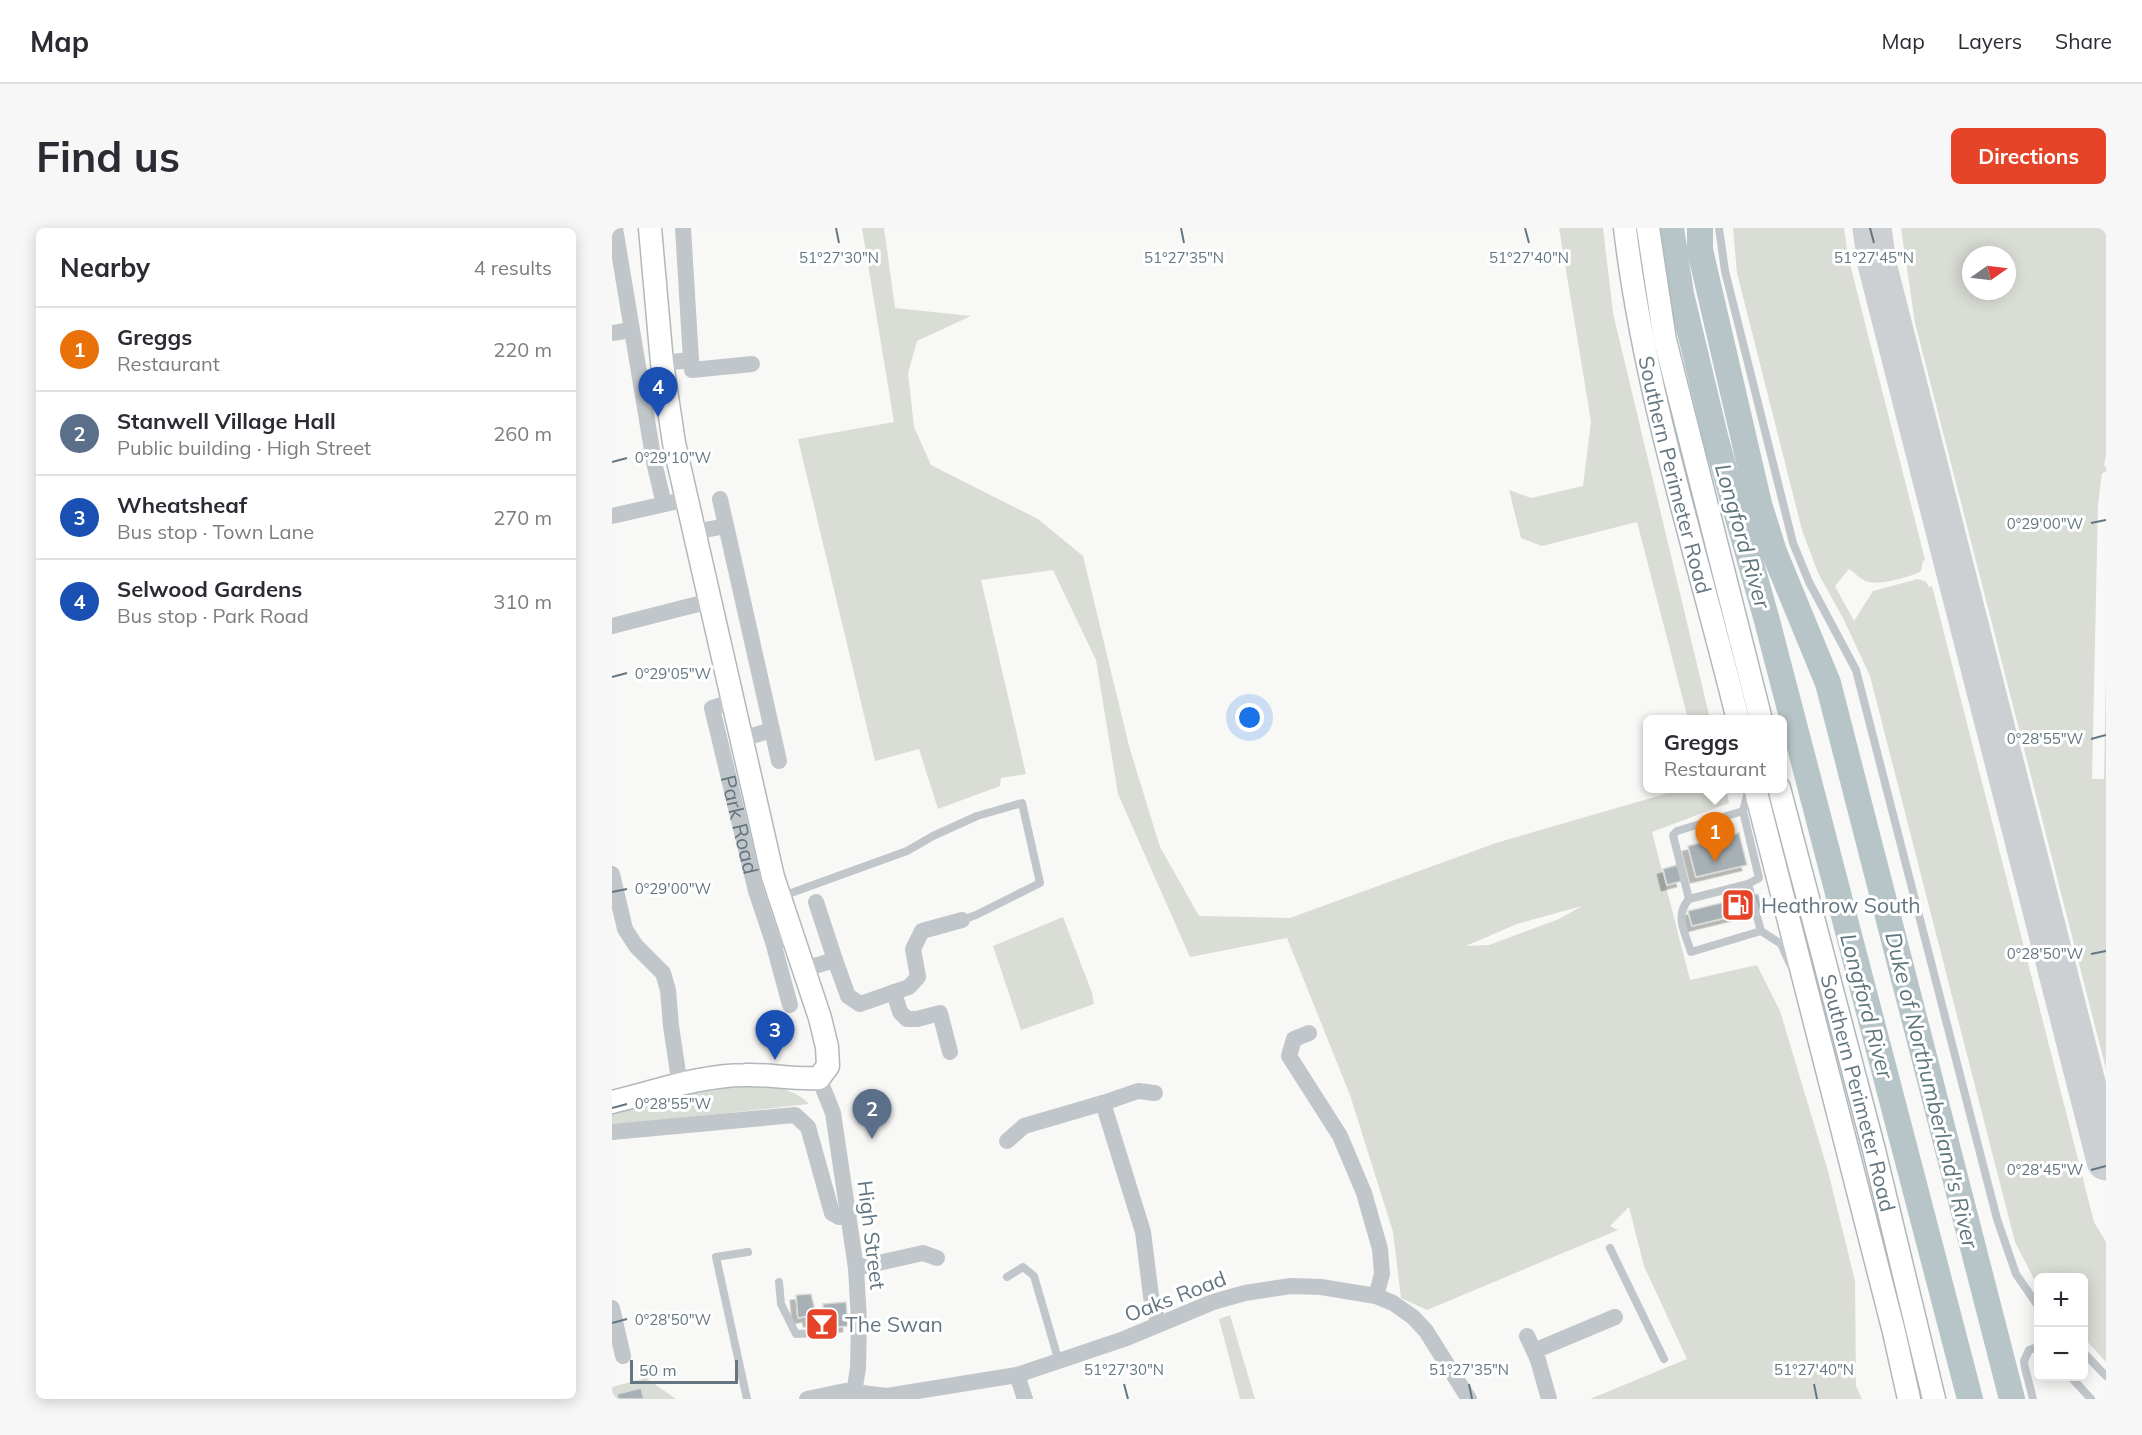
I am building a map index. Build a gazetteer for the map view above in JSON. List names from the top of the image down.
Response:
{
  "streets": {
    "street": [
      "Southern Perimeter Road",
      "Park Road",
      "High Street",
      "Oaks Road"
    ]
  },
  "crossings": [
    ["Park Road", "High Street"],
    ["High Street", "Oaks Road"]
  ],
  "water": ["Longford River", "Duke of Northumberland's River"],
  "places": {
    "fuel station": ["Heathrow South"],
    "bar": ["The Swan"]
  },
  "scale_bar": "50 m",
  "north": "right",
  "page": {
    "header": "Map",
    "nav": ["Map", "Layers", "Share"],
    "buttons": "Directions",
    "title": "Find us",
    "heading": ["Nearby", "4 results"],
    "list": [
      {
        "mark": "1",
        "name": "Greggs",
        "note": "Restaurant",
        "value": "220 m"
      },
      {
        "mark": "2",
        "name": "Stanwell Village Hall",
        "note": "Public building · High Street",
        "value": "260 m"
      },
      {
        "mark": "3",
        "name": "Wheatsheaf",
        "note": "Bus stop · Town Lane",
        "value": "270 m"
      },
      {
        "mark": "4",
        "name": "Selwood Gardens",
        "note": "Bus stop · Park Road",
        "value": "310 m"
      }
    ],
    "pins": [
      "4",
      "1",
      "3",
      "2"
    ],
    "popup": ["Greggs", "Restaurant"],
    "map_buttons": ["+", "−"],
    "scale": "50 m"
  },
  "coordinates": [
    "51°27'30\"N",
    "51°27'35\"N",
    "51°27'40\"N",
    "51°27'45\"N",
    "0°29'10\"W",
    "0°29'00\"W",
    "0°29'05\"W",
    "0°28'55\"W",
    "0°28'50\"W",
    "0°28'45\"W"
  ]
}
